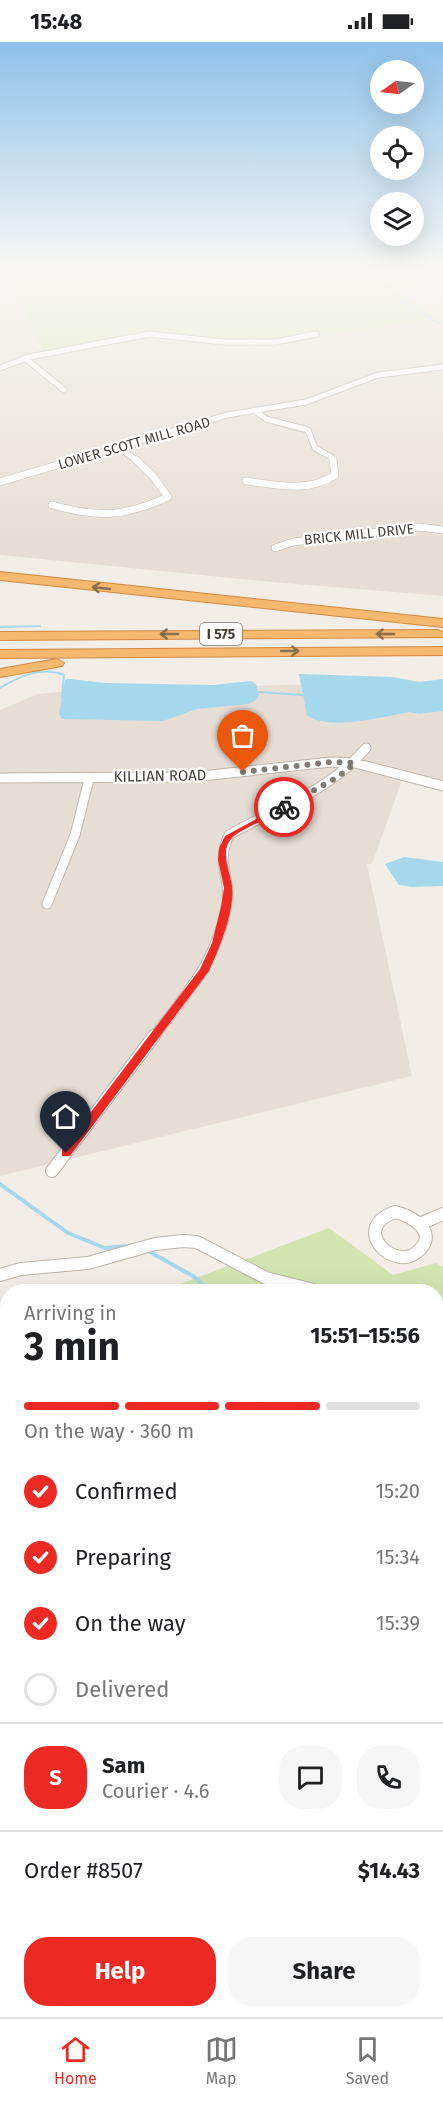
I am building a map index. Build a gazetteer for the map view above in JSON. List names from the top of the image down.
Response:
{
  "streets": {
    "highway": ["I 575"],
    "street": ["LOWER SCOTT MILL ROAD", "BRICK MILL DRIVE", "KILLIAN ROAD"]
  },
  "north": "left",
  "page": {
    "status": "15:48",
    "heading": ["3 min", "Arriving in", "15:51–15:56"],
    "panel": [
      "Sam",
      "Courier · 4.6",
      "Order #8507",
      "$14.43"
    ],
    "bar": "On the way · 360 m",
    "list": [
      ["Confirmed", "15:20"],
      ["Preparing", "15:34"],
      ["On the way", "15:39"],
      "Delivered"
    ],
    "round": "S",
    "buttons": ["Help", "Share"],
    "tabs": ["Home", "Map", "Saved"]
  }
}
